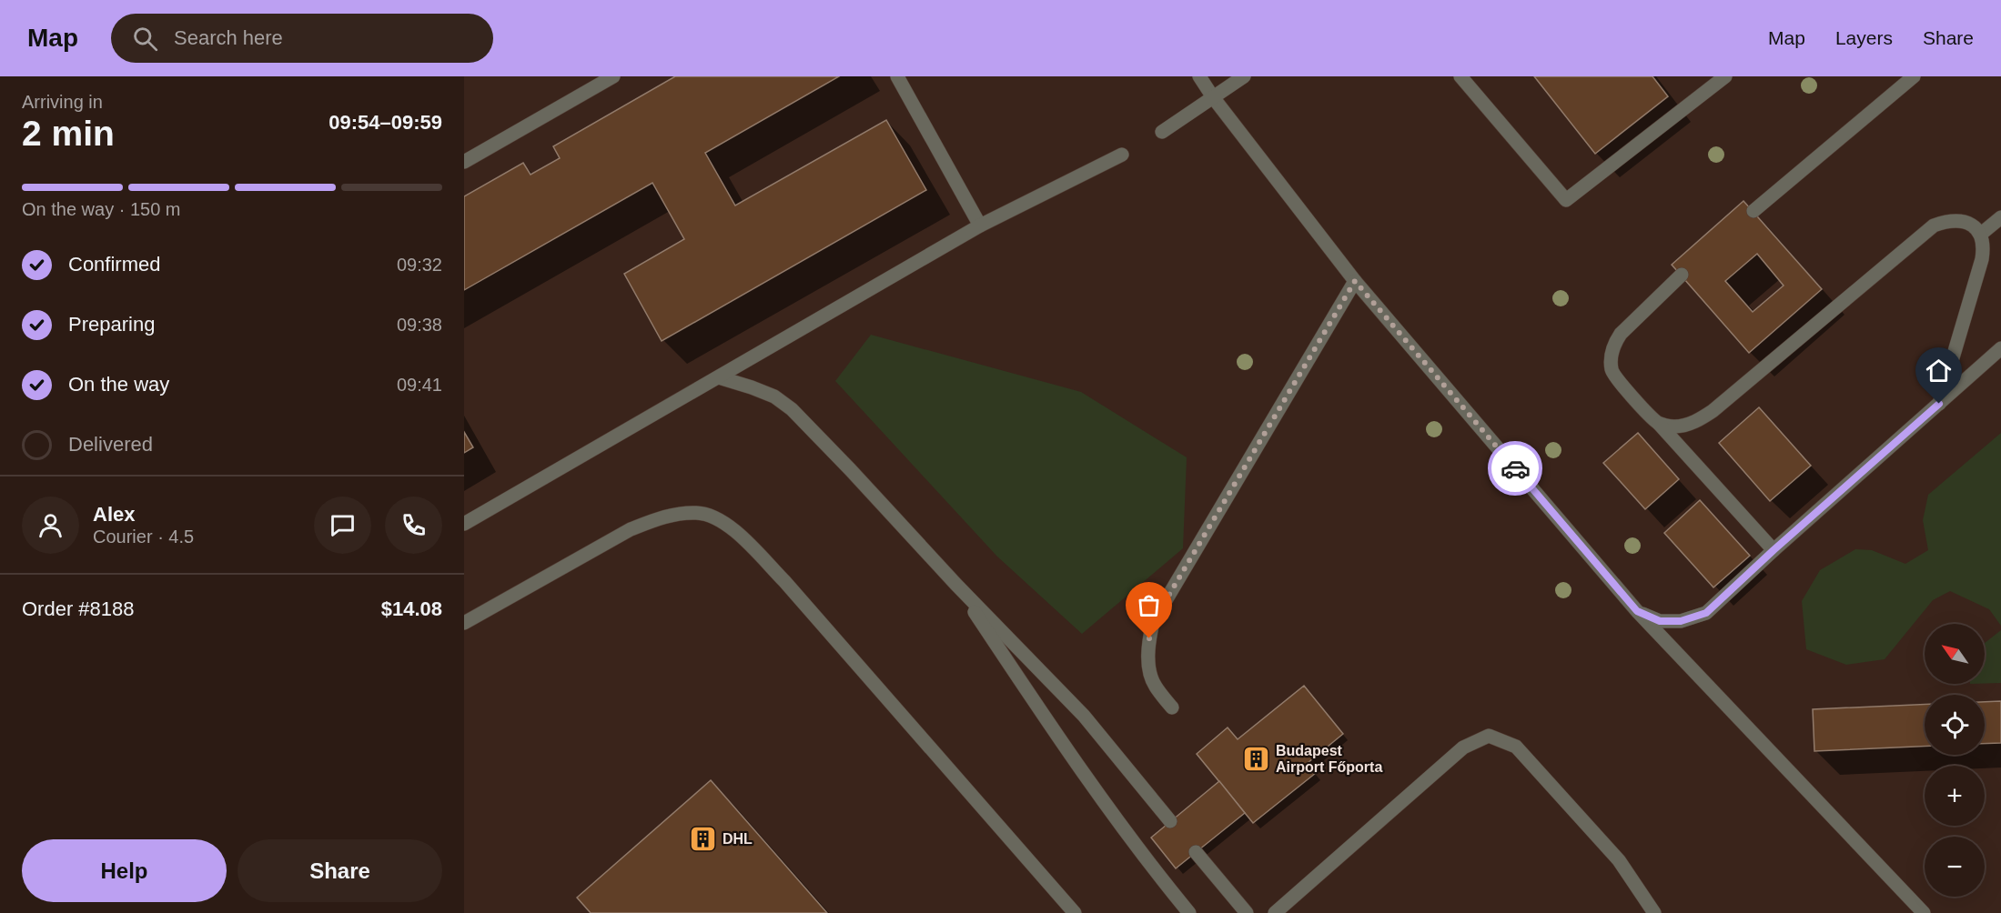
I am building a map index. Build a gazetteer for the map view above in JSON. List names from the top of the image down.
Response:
{
  "places": {
    "building": ["Budapest Airport Főporta", "DHL"]
  },
  "north": "top left",
  "page": {
    "header": "Map",
    "search": "Search here",
    "nav": ["Map", "Layers", "Share"],
    "heading": ["2 min", "Arriving in", "09:54–09:59"],
    "panel": [
      "Alex",
      "Courier · 4.5",
      "Order #8188",
      "$14.08"
    ],
    "bar": "On the way · 150 m",
    "list": [
      ["Confirmed", "09:32"],
      ["Preparing", "09:38"],
      ["On the way", "09:41"],
      "Delivered"
    ],
    "map_buttons": ["+", "−"],
    "buttons": ["Help", "Share"]
  }
}
